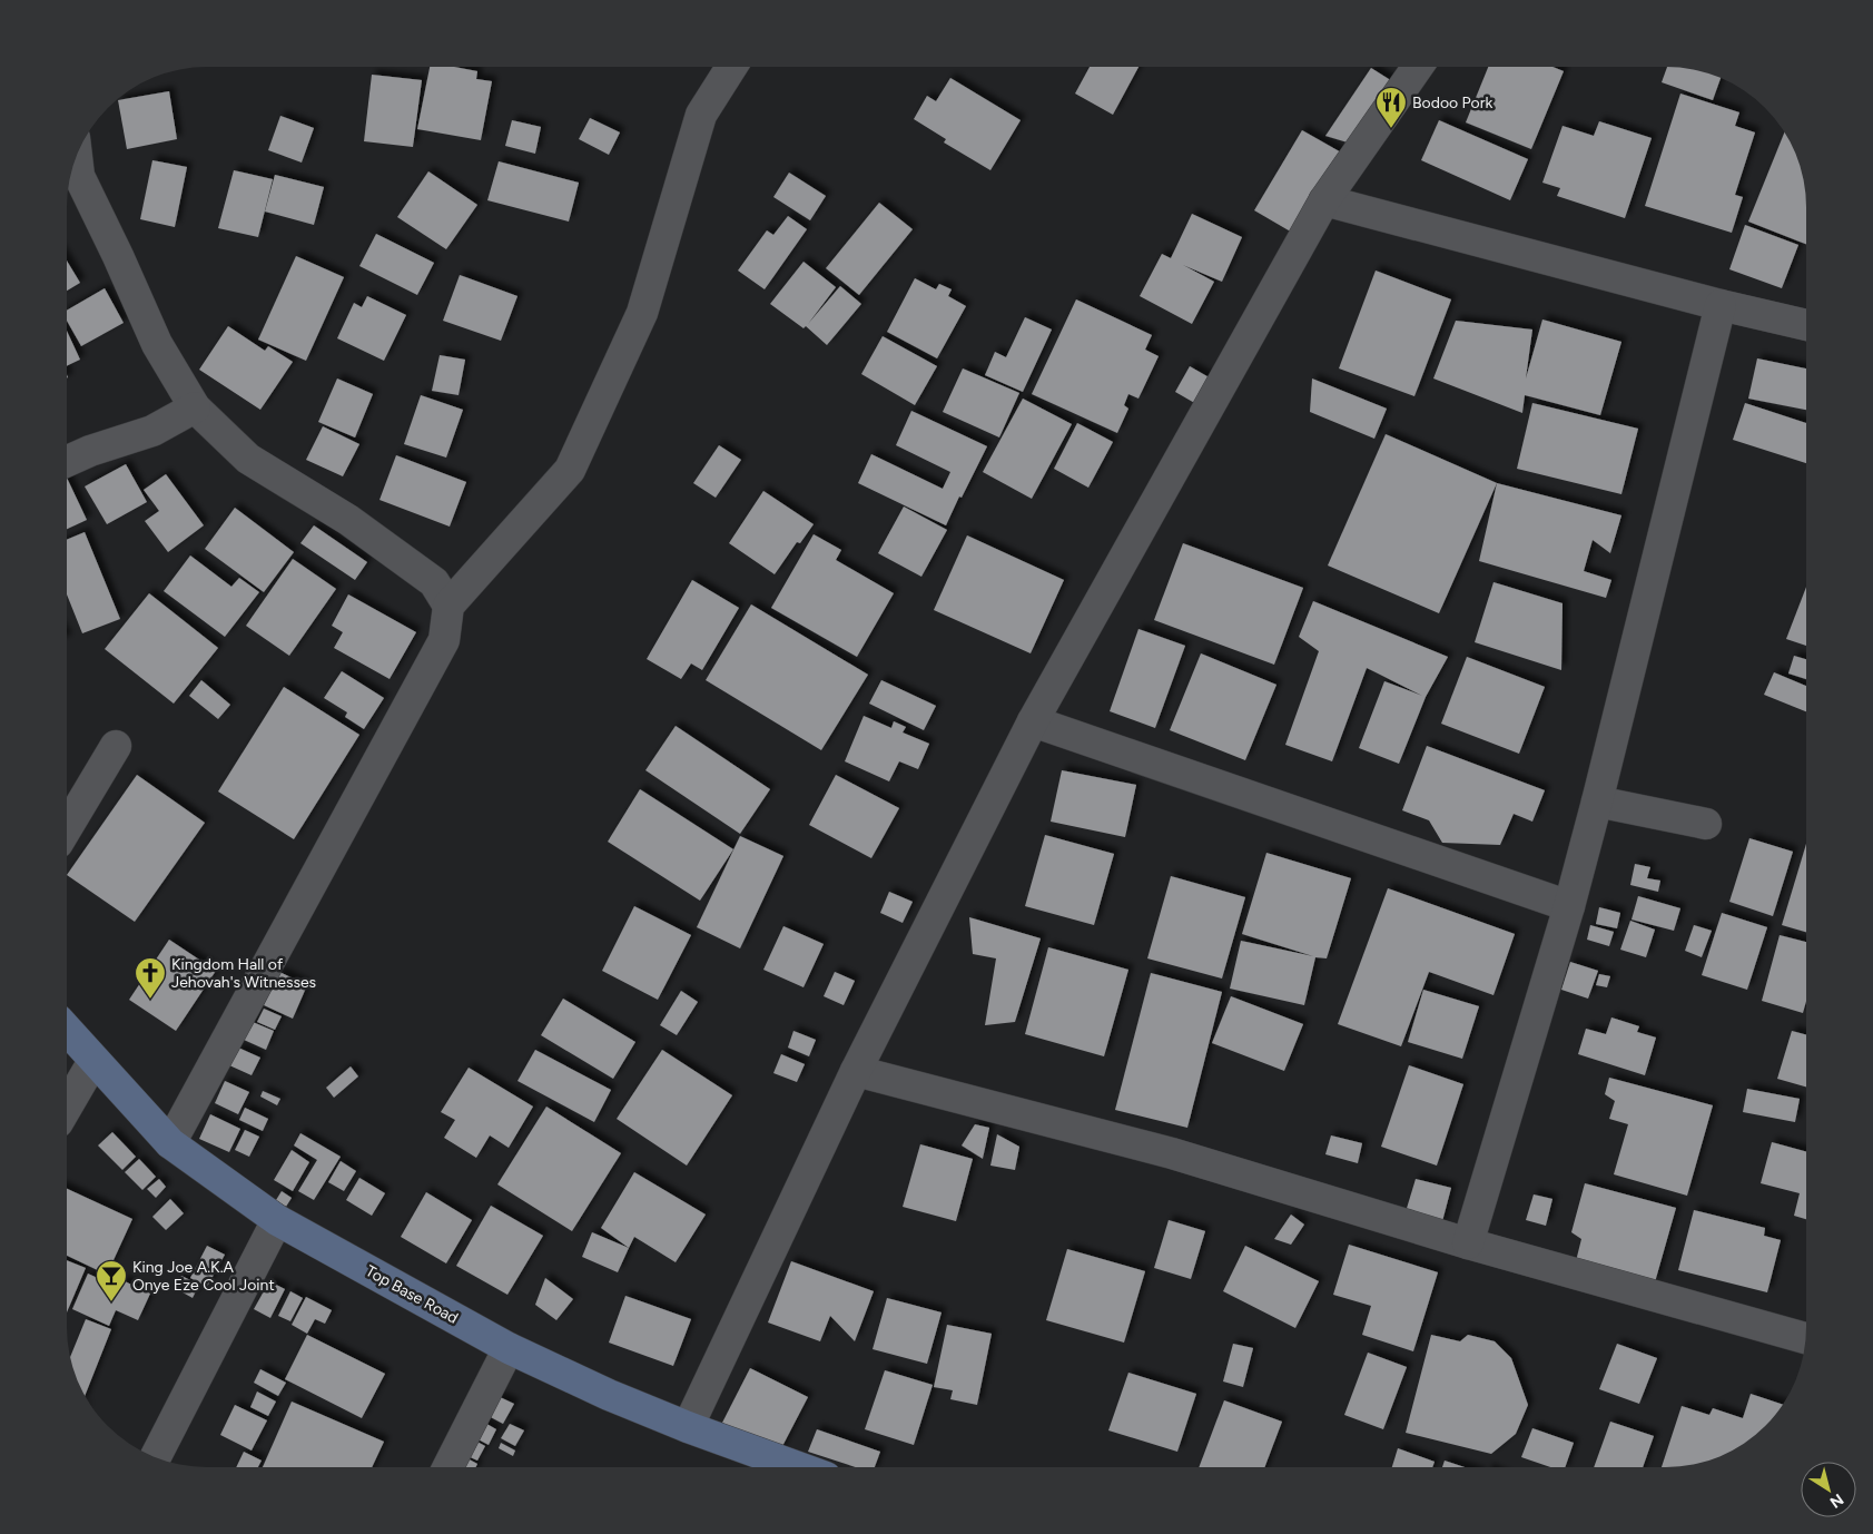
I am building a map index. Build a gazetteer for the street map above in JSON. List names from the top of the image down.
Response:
{
  "streets": {
    "street": ["Top Base Road"]
  },
  "places": {
    "restaurant": ["Bodoo Pork"],
    "church": ["Kingdom Hall of Jehovah's Witnesses"],
    "bar": ["King Joe A.K.A Onye Eze Cool Joint"]
  },
  "north": "bottom right"
}
